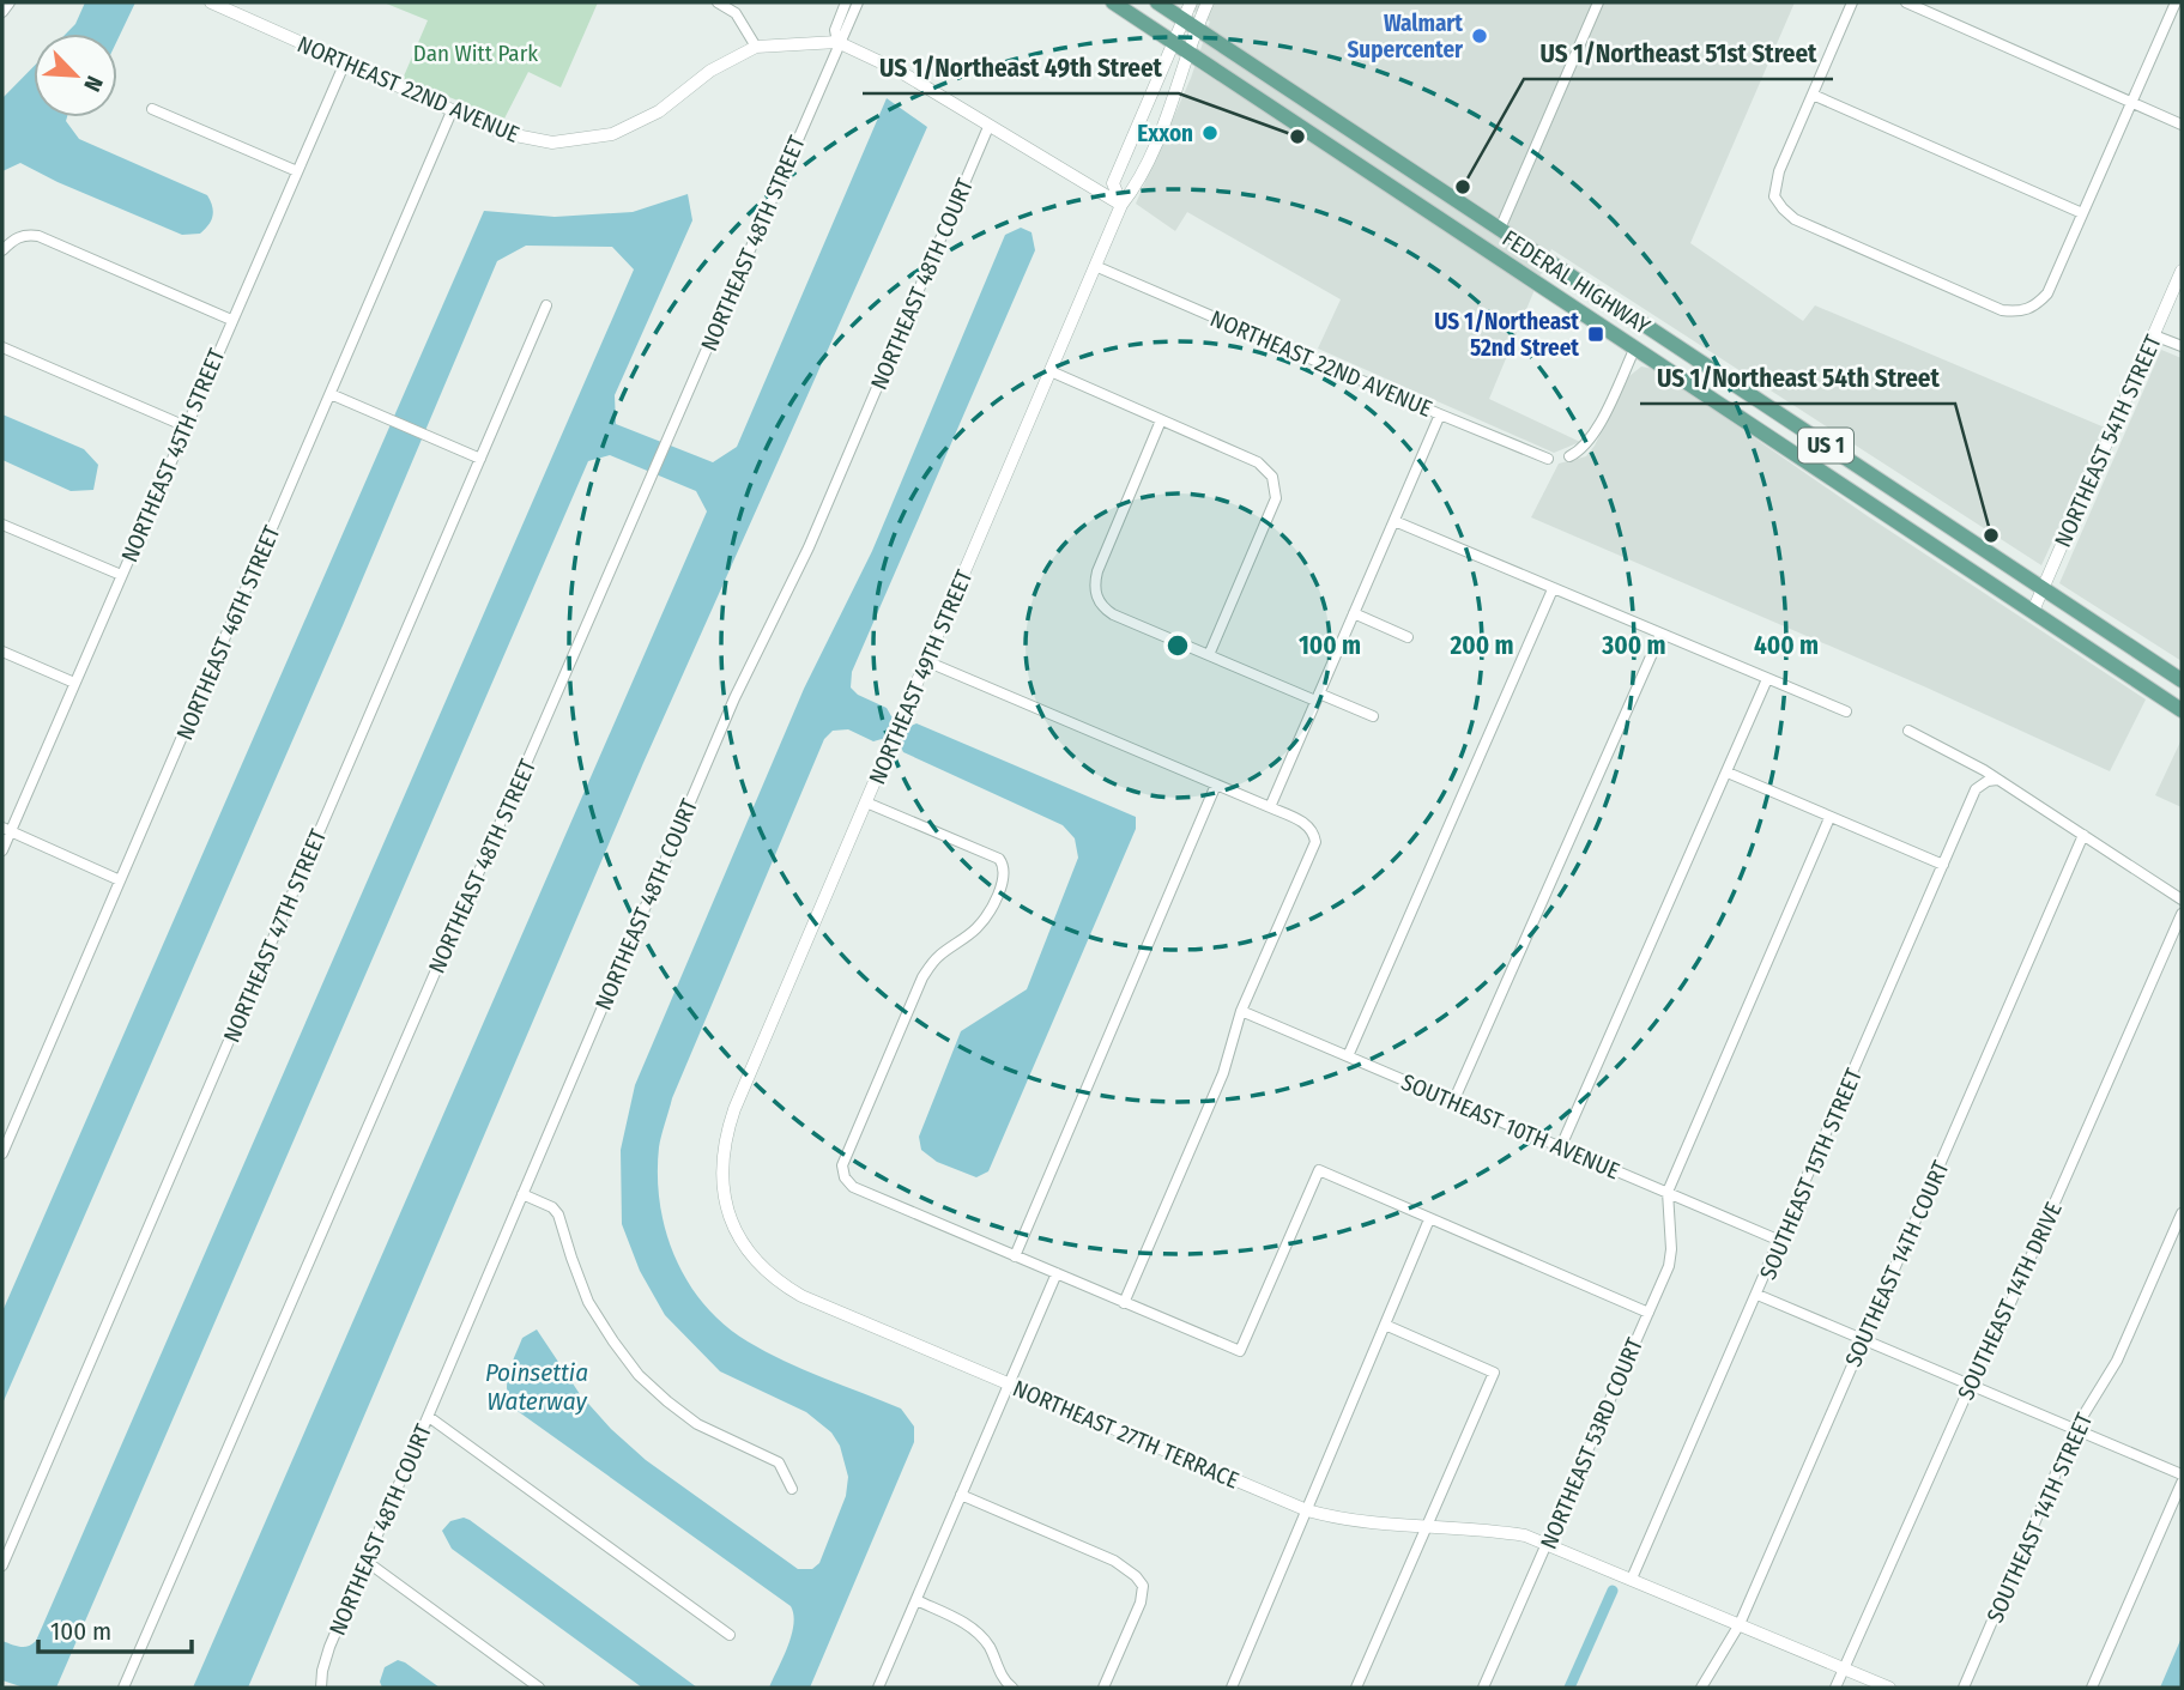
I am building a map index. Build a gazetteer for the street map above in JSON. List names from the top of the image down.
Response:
{
  "streets": {
    "main road": ["FEDERAL HIGHWAY", "US 1"],
    "street": [
      "NORTHEAST 22ND AVENUE",
      "NORTHEAST 48TH STREET",
      "NORTHEAST 48TH COURT",
      "NORTHEAST 54TH STREET",
      "NORTHEAST 45TH STREET",
      "NORTHEAST 46TH STREET",
      "NORTHEAST 49TH STREET",
      "NORTHEAST 47TH STREET",
      "SOUTHEAST 10TH AVENUE",
      "SOUTHEAST 15TH STREET",
      "SOUTHEAST 14TH COURT",
      "SOUTHEAST 14TH DRIVE",
      "NORTHEAST 27TH TERRACE",
      "NORTHEAST 53RD COURT",
      "SOUTHEAST 14TH STREET"
    ]
  },
  "crossings": [
    ["NORTHEAST 22ND AVENUE", "NORTHEAST 48TH STREET"],
    ["NORTHEAST 22ND AVENUE", "NORTHEAST 45TH STREET"],
    ["NORTHEAST 22ND AVENUE", "NORTHEAST 46TH STREET"],
    ["NORTHEAST 22ND AVENUE", "NORTHEAST 49TH STREET"],
    ["FEDERAL HIGHWAY", "NORTHEAST 54TH STREET"],
    ["FEDERAL HIGHWAY", "NORTHEAST 49TH STREET"],
    ["NORTHEAST 49TH STREET", "NORTHEAST 27TH TERRACE"],
    ["SOUTHEAST 10TH AVENUE", "SOUTHEAST 15TH STREET"],
    ["SOUTHEAST 10TH AVENUE", "NORTHEAST 53RD COURT"],
    ["SOUTHEAST 15TH STREET", "NORTHEAST 27TH TERRACE"],
    ["SOUTHEAST 14TH COURT", "NORTHEAST 27TH TERRACE"],
    ["SOUTHEAST 14TH DRIVE", "NORTHEAST 27TH TERRACE"],
    ["NORTHEAST 27TH TERRACE", "NORTHEAST 53RD COURT"]
  ],
  "water": ["Poinsettia Waterway"],
  "parks": ["Dan Witt Park"],
  "places": {
    "other": [
      "Walmart Supercenter",
      "Exxon",
      "US 1/Northeast 49th Street",
      "US 1/Northeast 51st Street",
      "US 1/Northeast 54th Street"
    ],
    "transit": ["US 1/Northeast 52nd Street"]
  },
  "scale_bar": "100 m",
  "north": "bottom right",
  "rings": [
    "100 m",
    "200 m",
    "300 m",
    "400 m"
  ]
}
